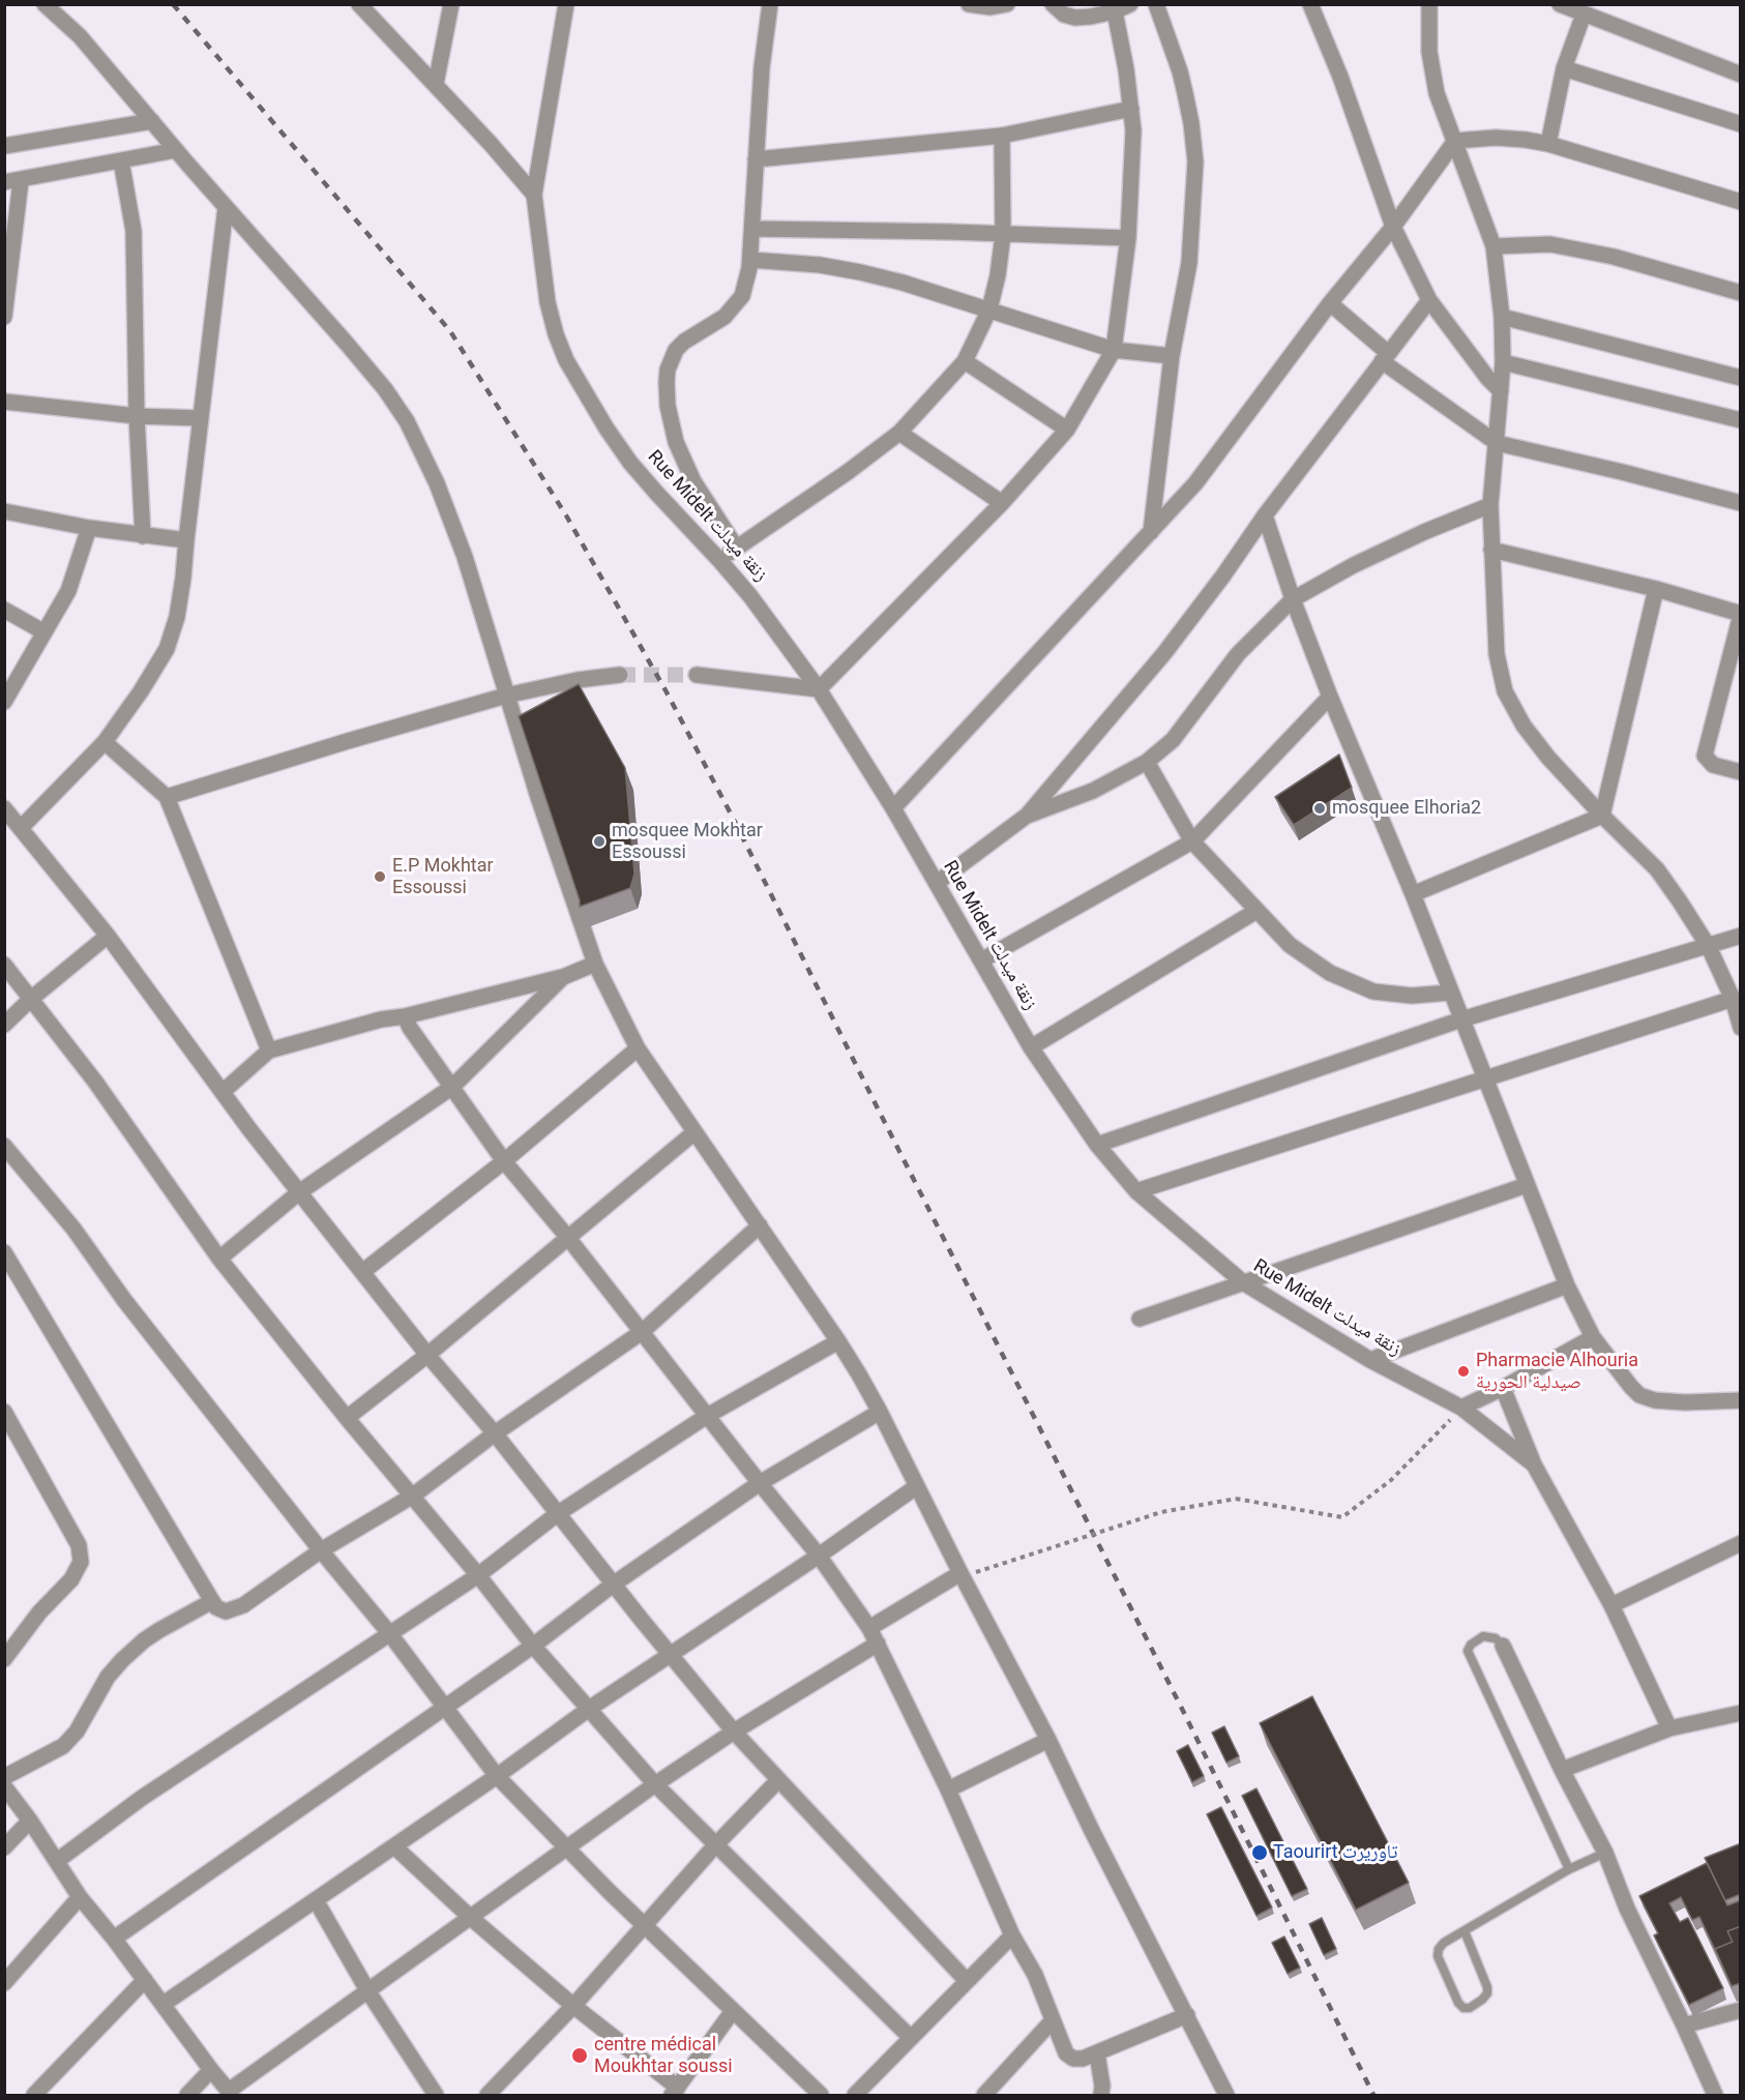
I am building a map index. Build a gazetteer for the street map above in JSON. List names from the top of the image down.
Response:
{
  "streets": {
    "street": ["Rue Midelt زنقة ميدلت"]
  },
  "places": [
    "mosquee Elhoria2",
    "mosquee Mokhtar Essoussi",
    "E.P Mokhtar Essoussi",
    "Pharmacie Alhouria صيدلية الحورية",
    "Taourirt تاوريرت",
    "centre médical Moukhtar soussi"
  ]
}
